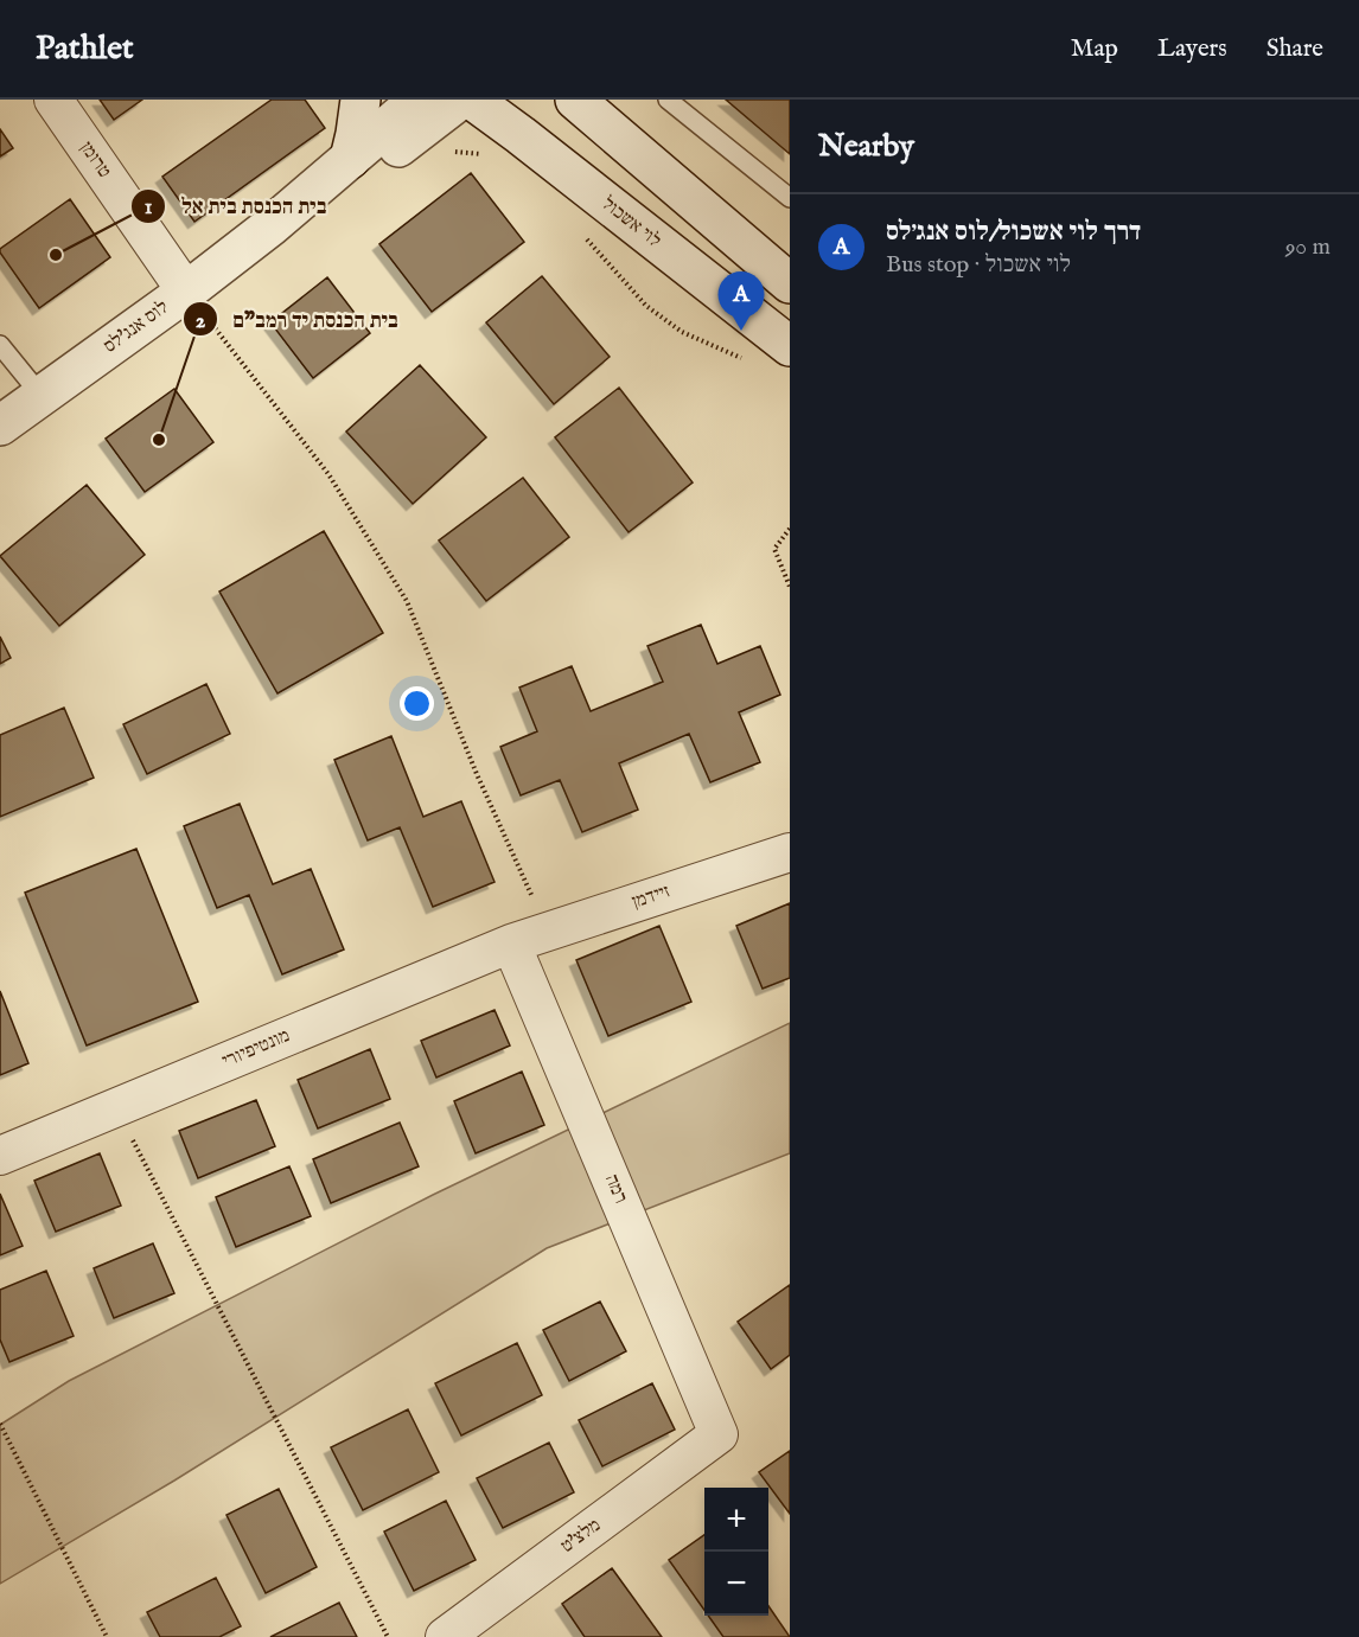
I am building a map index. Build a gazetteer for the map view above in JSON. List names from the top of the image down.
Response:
{
  "streets": {
    "street": [
      "טרומן",
      "לוי אשכול",
      "לוס אנג'לס",
      "זיידמן",
      "מונטיפיורי",
      "רמה",
      "מלצ'ט"
    ]
  },
  "crossings": [
    ["טרומן", "לוס אנג'לס"],
    ["זיידמן", "מונטיפיורי"],
    ["זיידמן", "רמה"],
    ["מונטיפיורי", "רמה"],
    ["רמה", "מלצ'ט"]
  ],
  "places": ["בית הכנסת בית אל", "בית הכנסת יד רמב\"ם"],
  "page": {
    "header": "Pathlet",
    "nav": ["Map", "Layers", "Share"],
    "heading": "Nearby",
    "list": [
      {
        "mark": "A",
        "name": "דרך לוי אשכול/לוס אנג׳לס",
        "note": "Bus stop · לוי אשכול",
        "value": "90 m"
      }
    ],
    "pins": "A",
    "map_buttons": ["+", "−"]
  }
}
